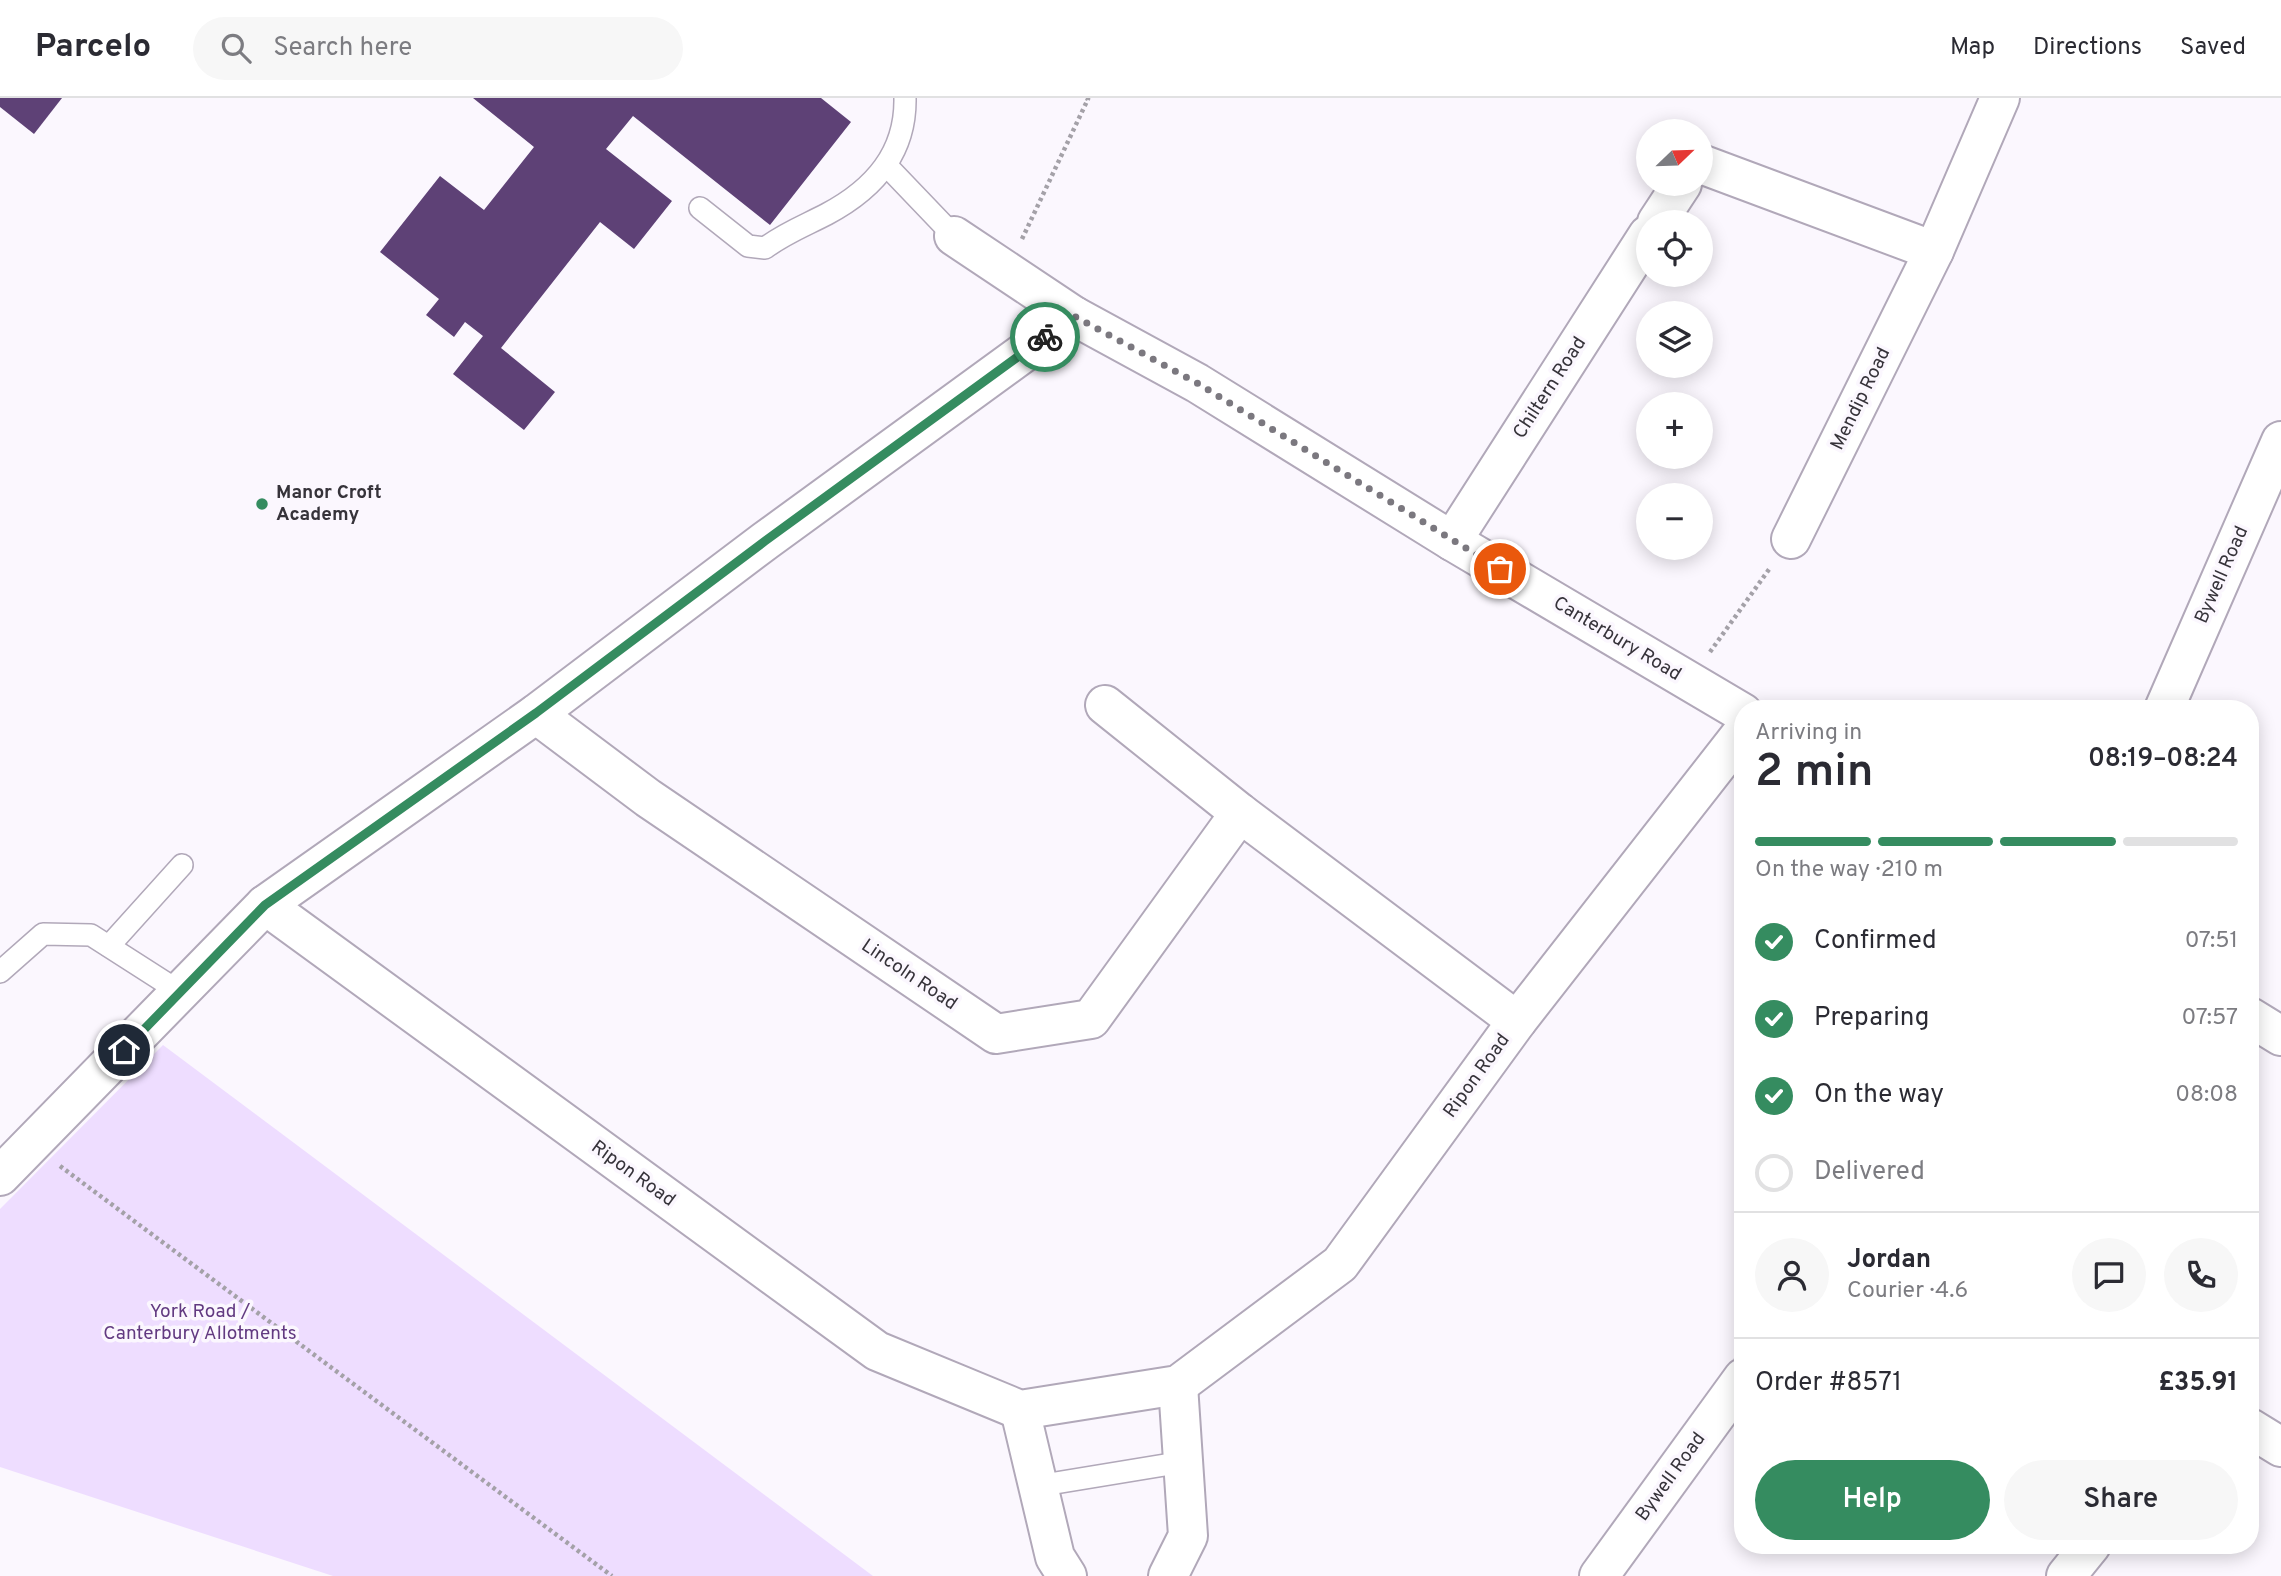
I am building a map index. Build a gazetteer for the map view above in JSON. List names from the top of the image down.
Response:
{
  "streets": {
    "street": [
      "Chiltern Road",
      "Mendip Road",
      "Bywell Road",
      "Canterbury Road",
      "Lincoln Road",
      "Ripon Road"
    ]
  },
  "crossings": [
    ["Chiltern Road", "Canterbury Road"]
  ],
  "parks": ["York Road / Canterbury Allotments"],
  "places": ["Manor Croft Academy"],
  "north": "top right",
  "page": {
    "header": "Parcelo",
    "search": "Search here",
    "nav": ["Map", "Directions", "Saved"],
    "map_buttons": ["+", "−"],
    "heading": ["2 min", "Arriving in", "08:19–08:24"],
    "panel": [
      "Jordan",
      "Courier · 4.6",
      "Order #8571",
      "£35.91"
    ],
    "bar": "On the way · 210 m",
    "list": [
      ["Confirmed", "07:51"],
      ["Preparing", "07:57"],
      ["On the way", "08:08"],
      "Delivered"
    ],
    "buttons": ["Help", "Share"]
  }
}
